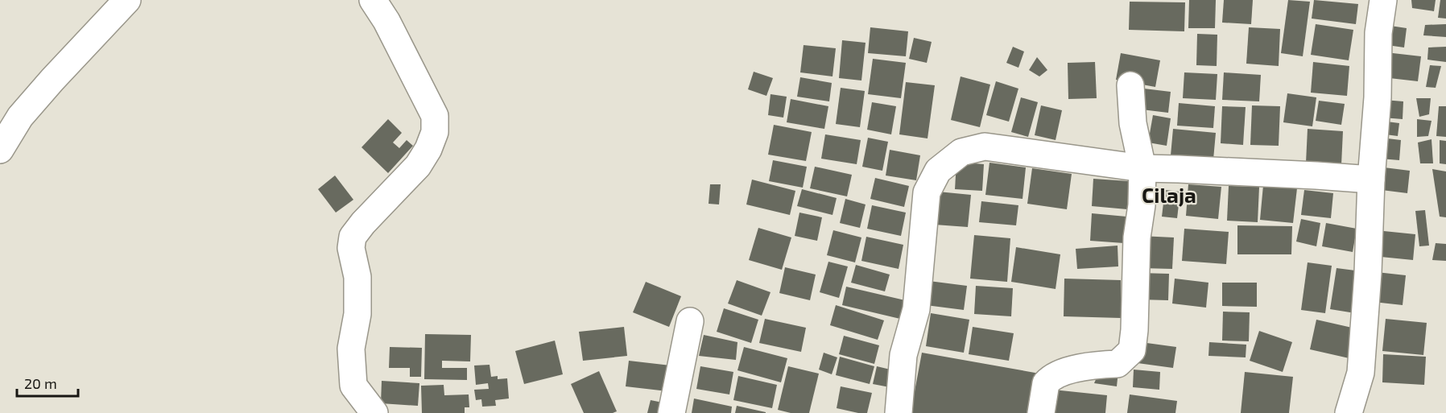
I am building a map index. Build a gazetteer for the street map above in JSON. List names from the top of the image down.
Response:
{
  "districts": ["Cilaja"],
  "scale_bar": "20 m"
}
